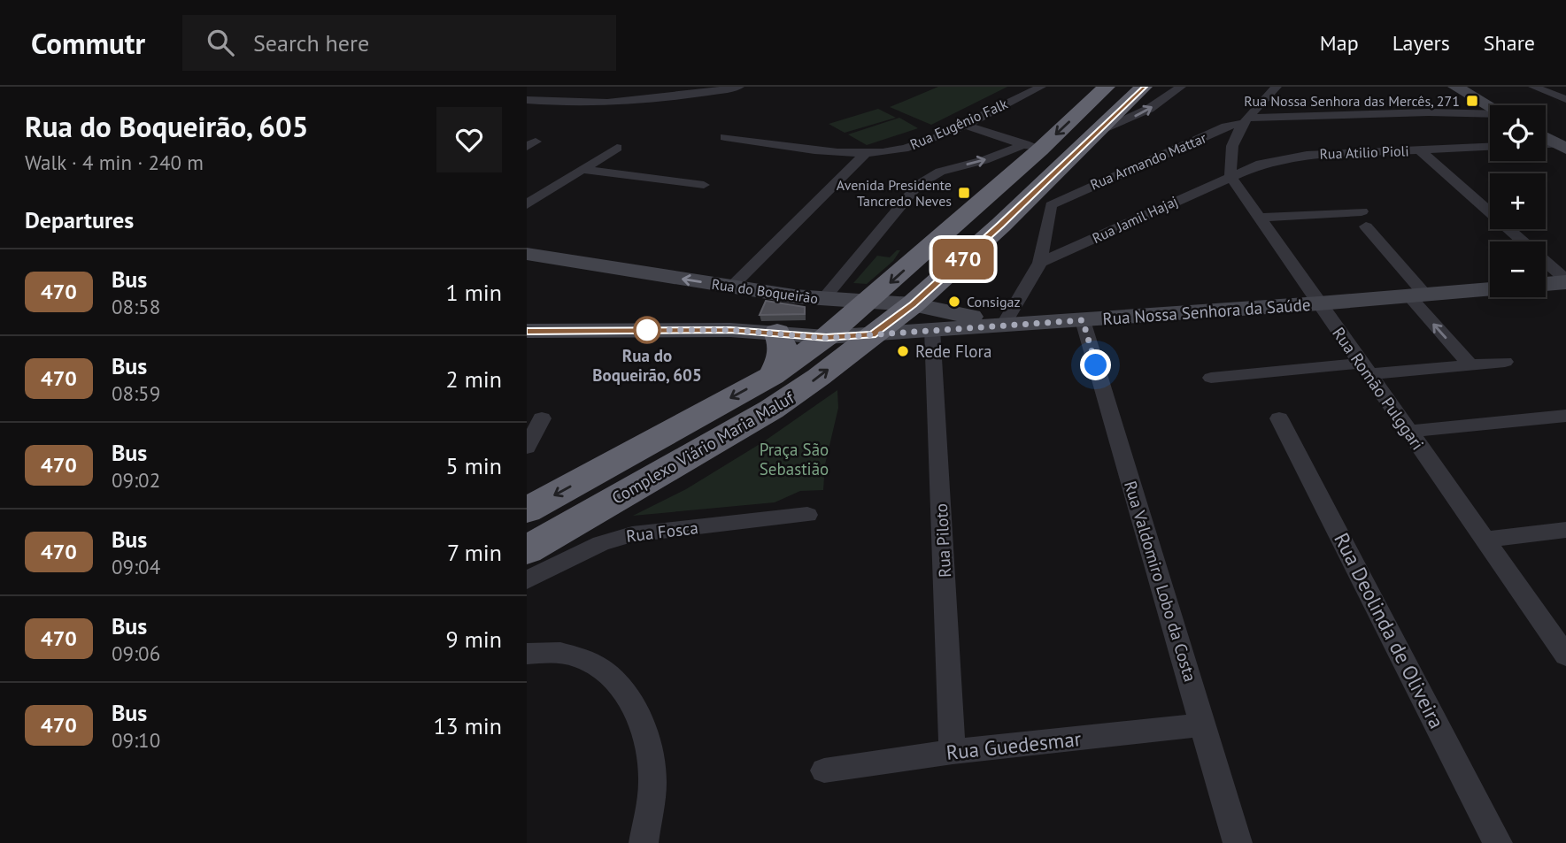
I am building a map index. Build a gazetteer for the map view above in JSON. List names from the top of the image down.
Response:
{
  "streets": {
    "highway": ["Complexo Viário Maria Maluf"],
    "main road": ["Rua do Boqueirão", "Rua Nossa Senhora da Saúde"],
    "street": [
      "Rua Eugênio Falk",
      "Rua Atilio Pioli",
      "Rua Armando Mattar",
      "Rua Jamil Hajaj",
      "Rua Romão Pulggari",
      "Rua Fosca",
      "Rua Piloto",
      "Rua Valdomiro Lobo da Costa",
      "Rua Deolinda de Oliveira",
      "Rua Guedesmar"
    ]
  },
  "crossings": [
    ["Rua Atilio Pioli", "Rua Jamil Hajaj"],
    ["Rua Atilio Pioli", "Rua Romão Pulggari"],
    ["Rua Jamil Hajaj", "Rua Romão Pulggari"],
    ["Rua do Boqueirão", "Rua Nossa Senhora da Saúde"],
    ["Rua Nossa Senhora da Saúde", "Rua Romão Pulggari"],
    ["Rua Nossa Senhora da Saúde", "Complexo Viário Maria Maluf"],
    ["Rua Nossa Senhora da Saúde", "Rua Piloto"],
    ["Rua Nossa Senhora da Saúde", "Rua Valdomiro Lobo da Costa"],
    ["Rua Piloto", "Rua Guedesmar"],
    ["Rua Valdomiro Lobo da Costa", "Rua Guedesmar"]
  ],
  "one_way": ["Rua do Boqueirão"],
  "parks": ["Praça São Sebastião"],
  "places": {
    "transit": ["Rua Nossa Senhora das Mercês, 271", "Avenida Presidente Tancredo Neves"],
    "other": ["Consigaz", "Rua do Boqueirão, 605", "Rede Flora"]
  },
  "lines": ["bus line 470"],
  "page": {
    "header": "Commutr",
    "search": "Search here",
    "nav": ["Map", "Layers", "Share"],
    "heading": [
      ["Rua do Boqueirão, 605", "Walk · 4 min · 240 m"],
      "Departures"
    ],
    "on_map": "470",
    "map_buttons": ["+", "−"],
    "list": [
      {
        "mark": "470",
        "name": "Bus",
        "note": "08:58",
        "value": "1 min"
      },
      {
        "mark": "470",
        "name": "Bus",
        "note": "08:59",
        "value": "2 min"
      },
      {
        "mark": "470",
        "name": "Bus",
        "note": "09:02",
        "value": "5 min"
      },
      {
        "mark": "470",
        "name": "Bus",
        "note": "09:04",
        "value": "7 min"
      },
      {
        "mark": "470",
        "name": "Bus",
        "note": "09:06",
        "value": "9 min"
      },
      {
        "mark": "470",
        "name": "Bus",
        "note": "09:10",
        "value": "13 min"
      }
    ]
  }
}
